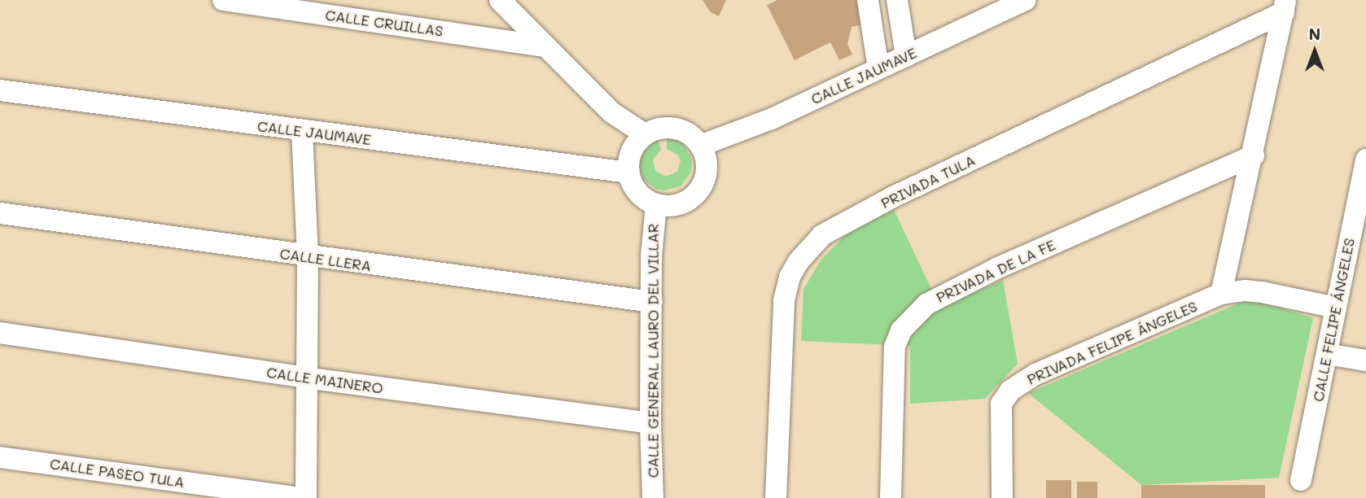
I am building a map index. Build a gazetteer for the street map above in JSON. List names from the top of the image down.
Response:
{
  "streets": {
    "street": [
      "CALLE CRUILLAS",
      "CALLE JAUMAVE",
      "PRIVADA TULA",
      "CALLE LLERA",
      "PRIVADA DE LA FE",
      "CALLE FELIPE ÁNGELES",
      "PRIVADA FELIPE ÁNGELES",
      "CALLE GENERAL LAURO DEL VILLAR",
      "CALLE MAINERO",
      "CALLE PASEO TULA"
    ]
  },
  "crossings": [
    ["CALLE JAUMAVE", "CALLE GENERAL LAURO DEL VILLAR"],
    ["CALLE LLERA", "CALLE GENERAL LAURO DEL VILLAR"],
    ["CALLE FELIPE ÁNGELES", "PRIVADA FELIPE ÁNGELES"],
    ["CALLE GENERAL LAURO DEL VILLAR", "CALLE MAINERO"]
  ],
  "north": "top"
}
